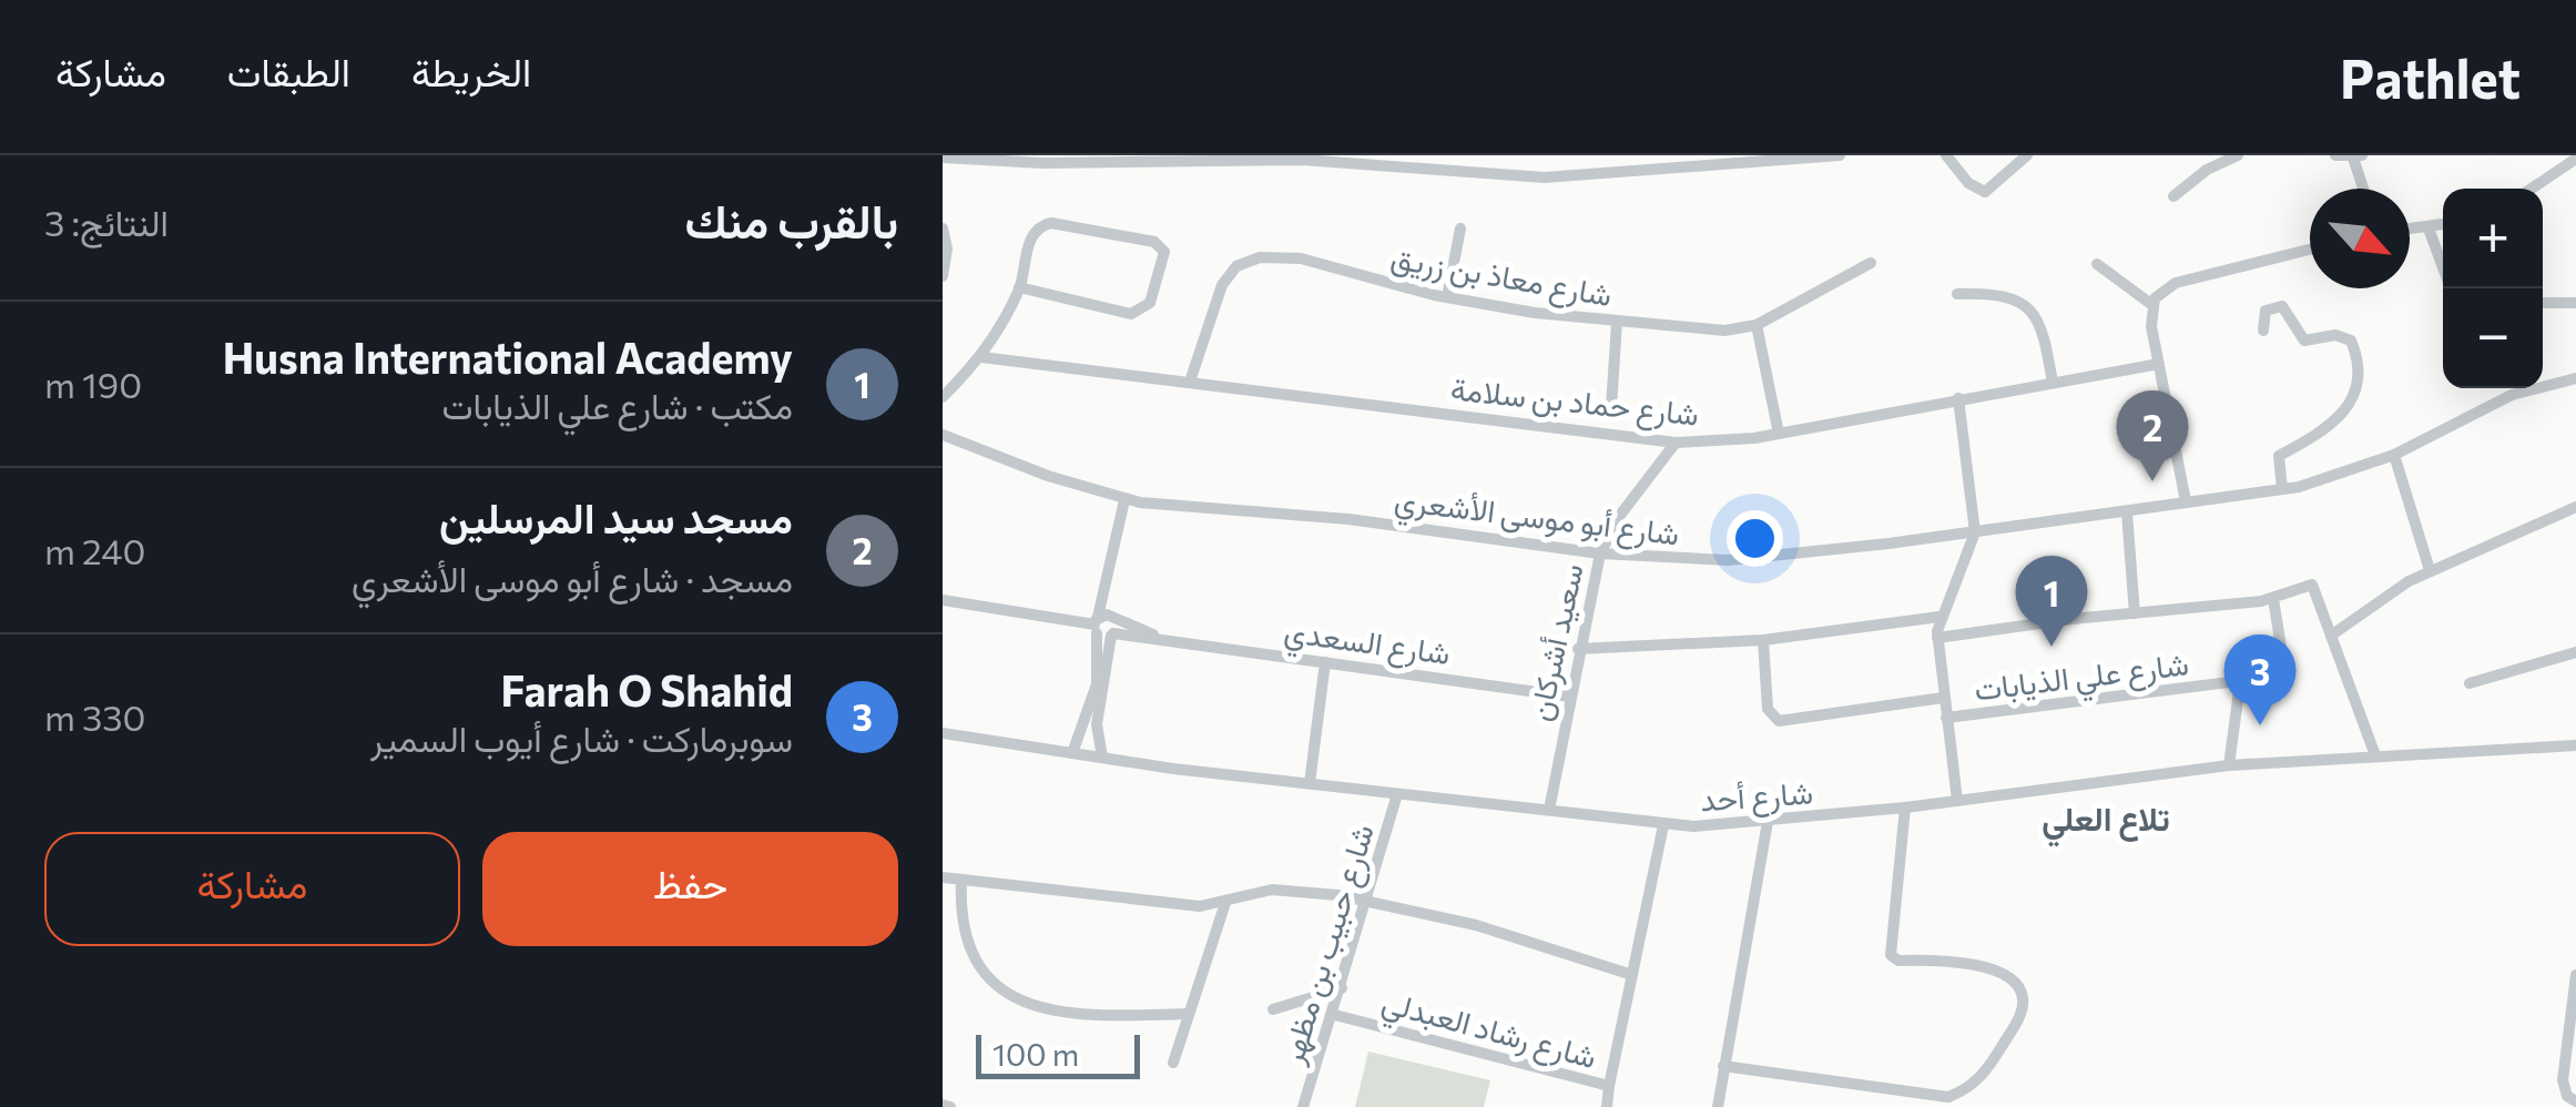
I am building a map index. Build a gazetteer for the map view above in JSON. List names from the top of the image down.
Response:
{
  "streets": {
    "street": [
      "شارع معاذ بن زريق",
      "شارع حماد بن سلامة",
      "شارع أبو موسى الأشعري",
      "شارع السعدي",
      "سعيد أشركان",
      "شارع علي الذيابات",
      "شارع أحد",
      "شارع حبيب بن مظهر",
      "شارع رشاد العبدلي"
    ]
  },
  "crossings": [
    ["شارع معاذ بن زريق", "شارع حماد بن سلامة"],
    ["شارع حماد بن سلامة", "سعيد أشركان"],
    ["شارع أبو موسى الأشعري", "سعيد أشركان"],
    ["شارع السعدي", "سعيد أشركان"],
    ["سعيد أشركان", "شارع أحد"],
    ["شارع أحد", "شارع حبيب بن مظهر"],
    ["شارع حبيب بن مظهر", "شارع رشاد العبدلي"]
  ],
  "districts": ["تلاع العلي"],
  "scale_bar": "100 m",
  "north": "bottom right",
  "page": {
    "header": "Pathlet",
    "nav": ["الخريطة", "الطبقات", "مشاركة"],
    "heading": ["بالقرب منك", "النتائج: 3"],
    "map_buttons": ["+", "−"],
    "list": [
      {
        "mark": "1",
        "name": "Husna International Academy",
        "note": "مكتب · شارع علي الذيابات",
        "value": "190 m"
      },
      {
        "mark": "2",
        "name": "مسجد سيد المرسلين",
        "note": "مسجد · شارع أبو موسى الأشعري",
        "value": "240 m"
      },
      {
        "mark": "3",
        "name": "Farah O Shahid",
        "note": "سوبرماركت · شارع أيوب السمير",
        "value": "330 m"
      }
    ],
    "pins": ["2", "1", "3"],
    "buttons": ["حفظ", "مشاركة"],
    "scale": "100 m"
  }
}
